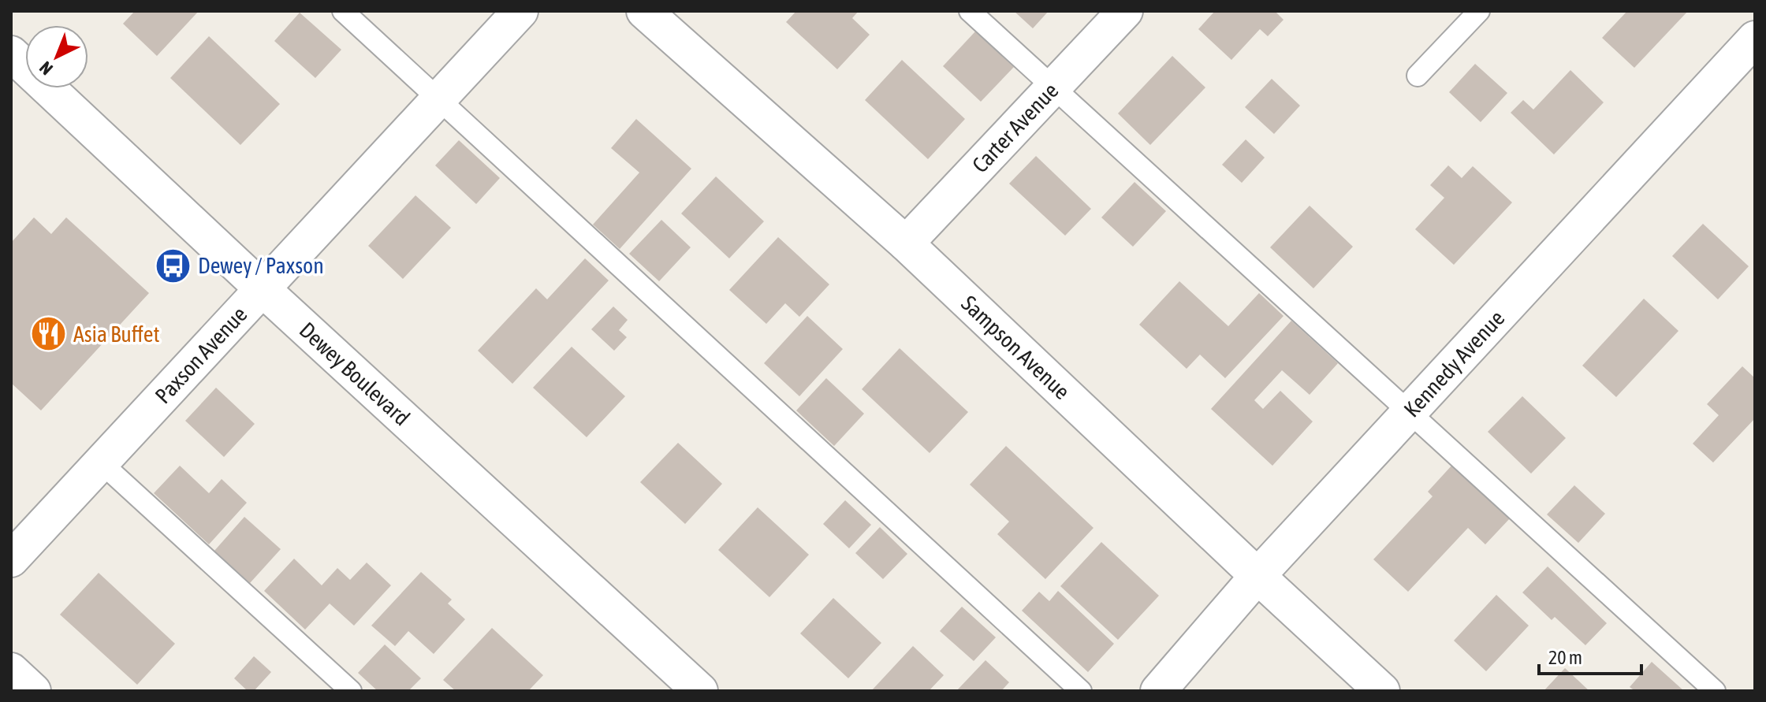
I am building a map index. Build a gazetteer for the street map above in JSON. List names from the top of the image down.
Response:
{
  "streets": {
    "street": [
      "Carter Avenue",
      "Sampson Avenue",
      "Paxson Avenue",
      "Kennedy Avenue",
      "Dewey Boulevard"
    ]
  },
  "crossings": [
    ["Carter Avenue", "Sampson Avenue"],
    ["Sampson Avenue", "Kennedy Avenue"],
    ["Paxson Avenue", "Dewey Boulevard"]
  ],
  "places": {
    "bus stop": ["Dewey / Paxson"],
    "restaurant": ["Asia Buffet"]
  },
  "scale_bar": "20 m",
  "north": "bottom left"
}
